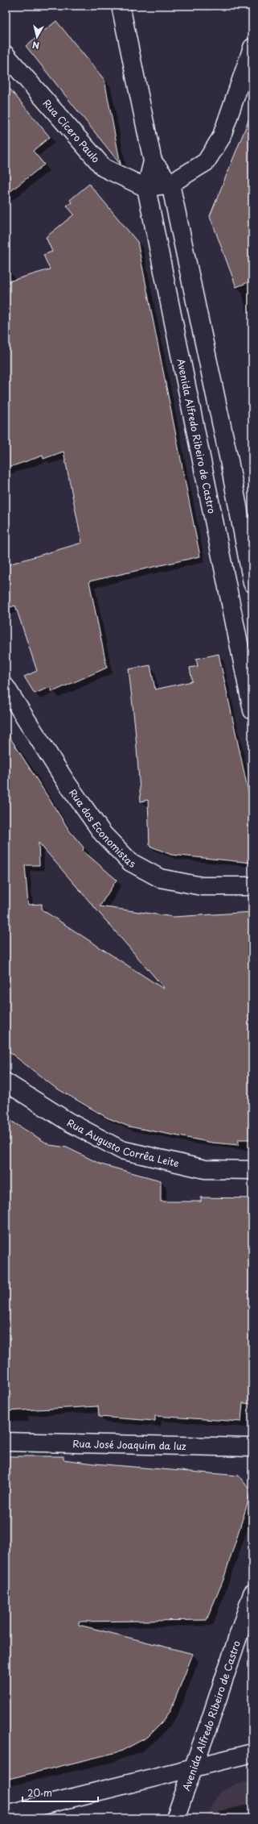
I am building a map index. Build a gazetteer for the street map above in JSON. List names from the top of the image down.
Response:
{
  "streets": {
    "street": [
      "Rua Cícero Paulo",
      "Avenida Alfredo Ribeiro de Castro",
      "Rua dos Economistas",
      "Rua Augusto Corrêa Leite",
      "Rua José Joaquim da luz"
    ]
  },
  "crossings": [
    ["Rua Cícero Paulo", "Avenida Alfredo Ribeiro de Castro"]
  ],
  "scale_bar": "20 m",
  "north": "bottom"
}
